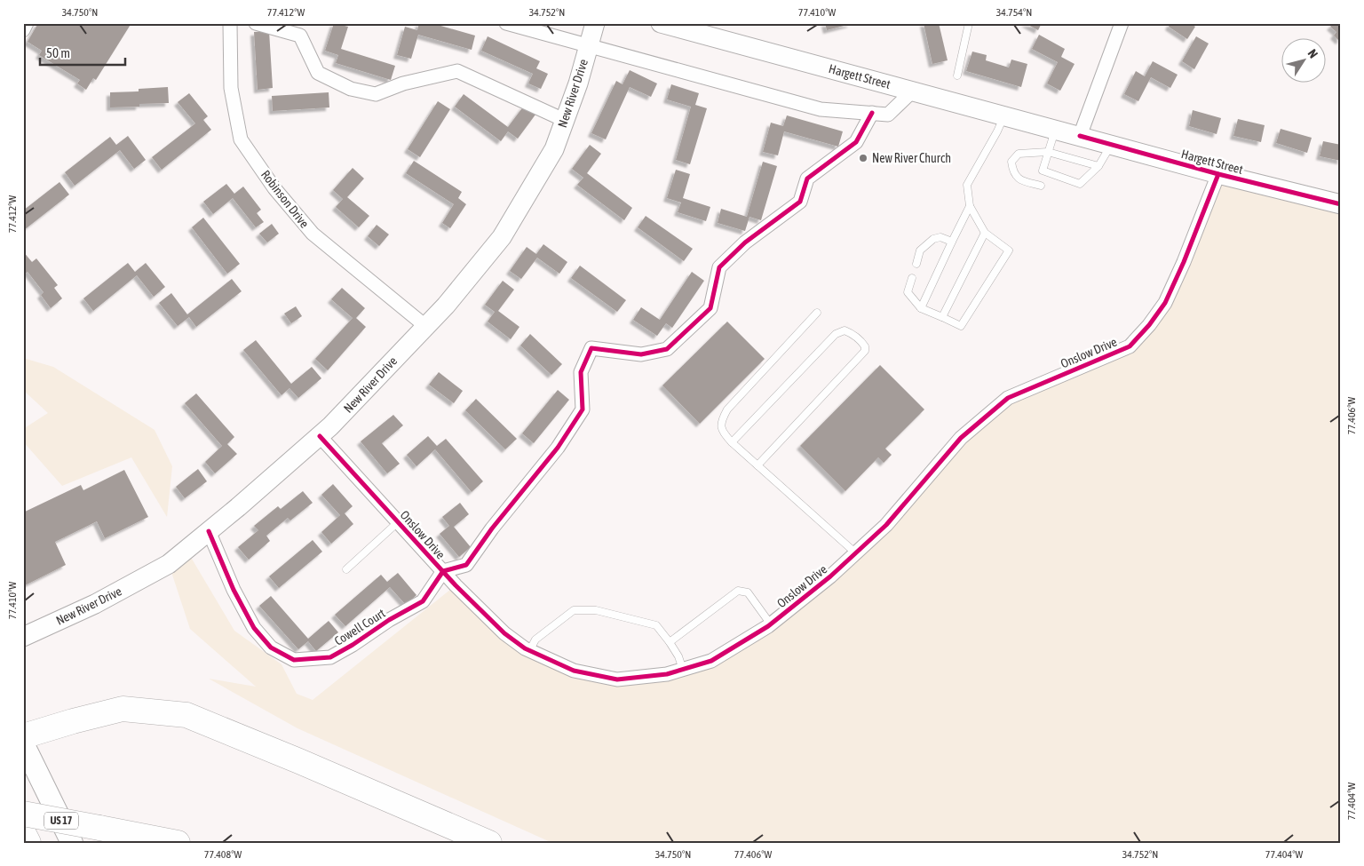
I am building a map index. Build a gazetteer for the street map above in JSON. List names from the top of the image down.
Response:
{
  "streets": {
    "highway": ["US 17"],
    "street": [
      "Hargett Street",
      "New River Drive",
      "Robinson Drive",
      "Onslow Drive",
      "Cowell Court"
    ]
  },
  "crossings": [
    ["Hargett Street", "Onslow Drive"],
    ["New River Drive", "Robinson Drive"],
    ["New River Drive", "Onslow Drive"],
    ["New River Drive", "Cowell Court"],
    ["Onslow Drive", "Cowell Court"]
  ],
  "places": ["New River Church"],
  "scale_bar": "50 m",
  "north": "top right",
  "coordinates": [
    "34.750°N",
    "77.412°W",
    "34.752°N",
    "77.410°W",
    "34.754°N",
    "77.406°W",
    "77.404°W",
    "77.408°W"
  ]
}
